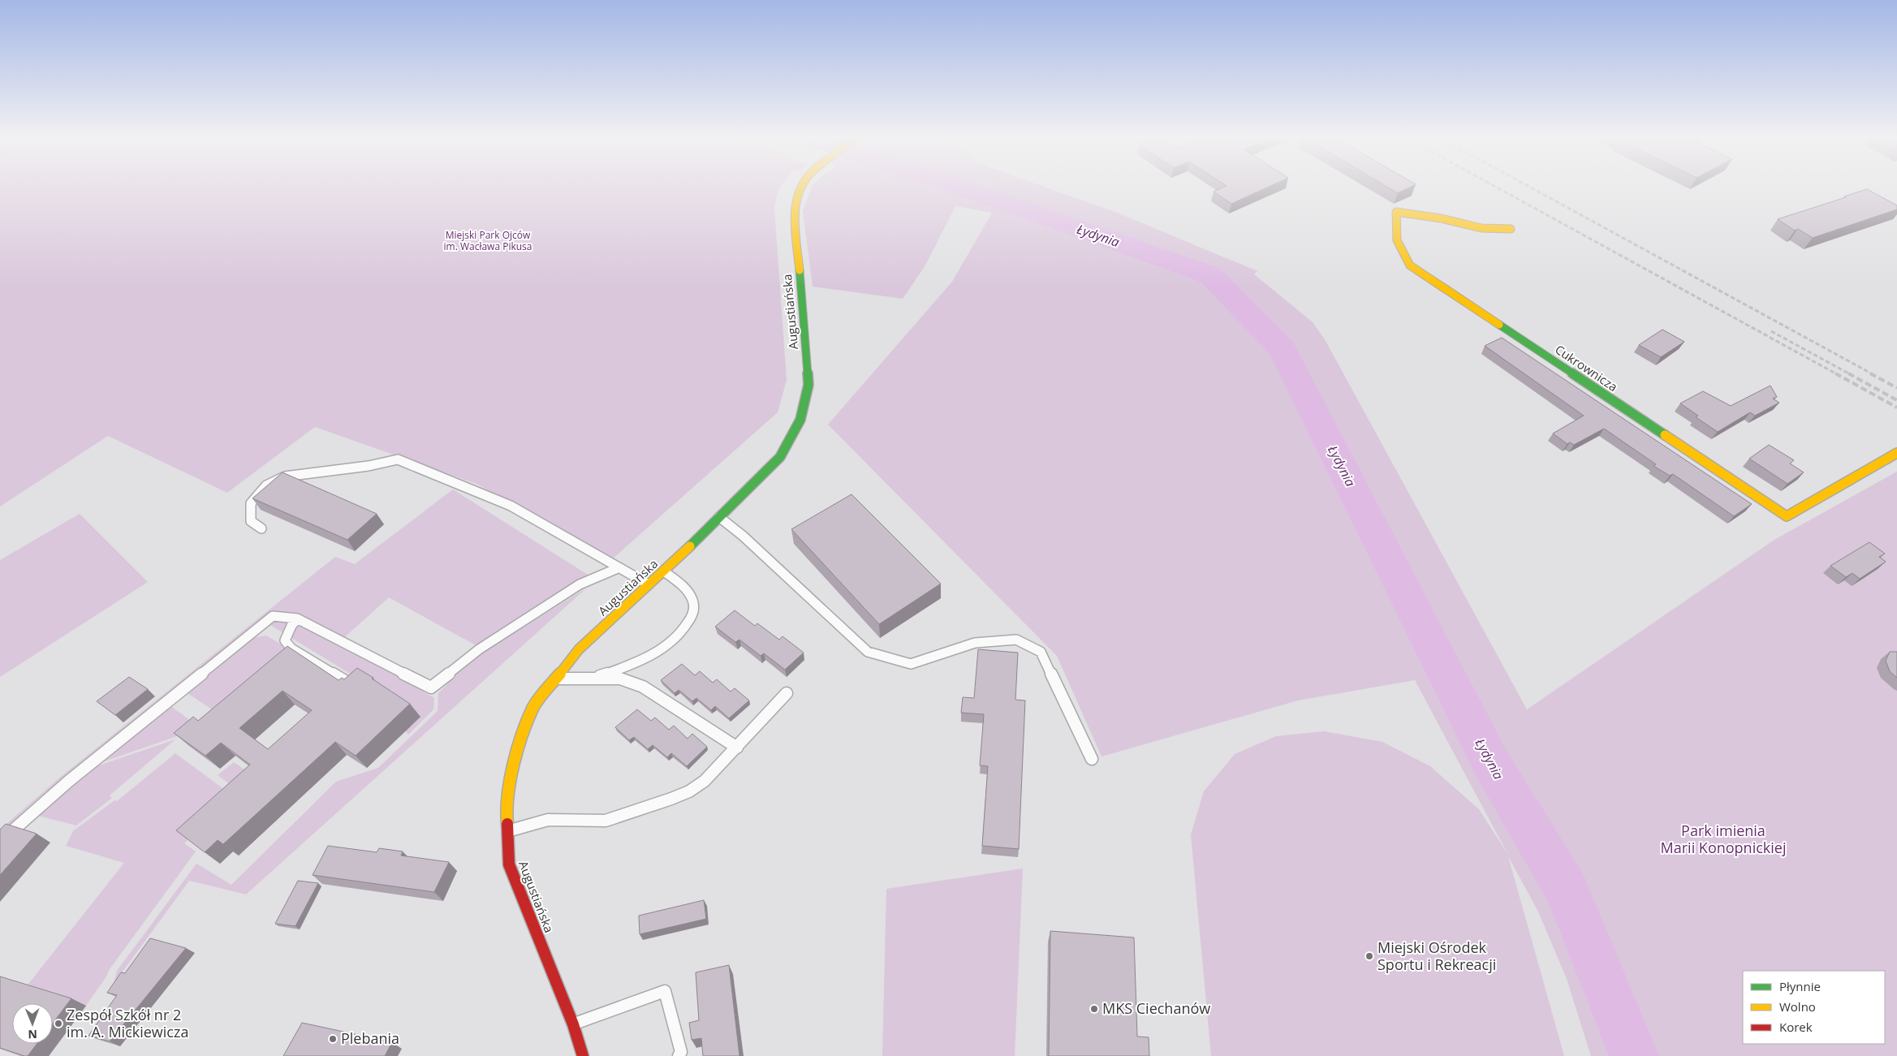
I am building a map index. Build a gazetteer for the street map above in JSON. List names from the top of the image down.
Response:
{
  "streets": {
    "street": ["Augustiańska", "Cukrownicza"]
  },
  "water": ["Łydynia"],
  "parks": ["Miejski Park Ojców im. Wacława Pikusa", "Park imienia Marii Konopnickiej"],
  "places": [
    "Miejski Ośrodek Sportu i Rekreacji",
    "MKS Ciechanów",
    "Zespół Szkół nr 2 im. A. Mickiewicza",
    "Plebania"
  ],
  "legend": ["Płynnie", "Wolno", "Korek"],
  "north": "bottom"
}
